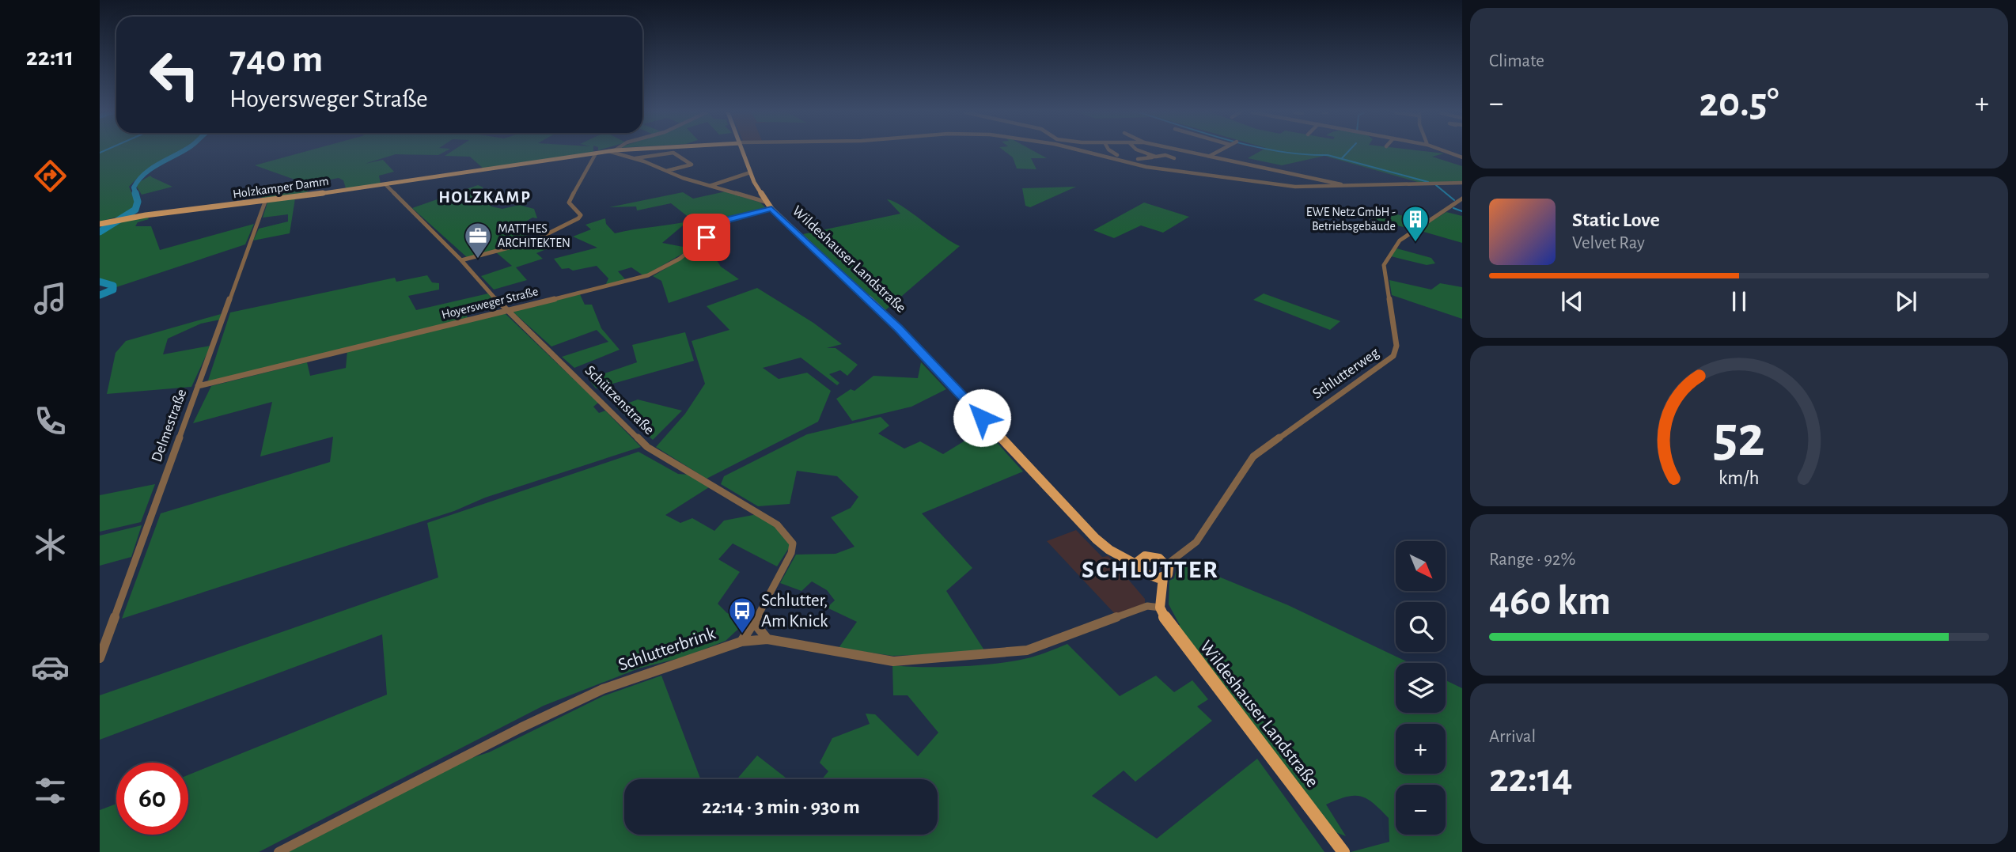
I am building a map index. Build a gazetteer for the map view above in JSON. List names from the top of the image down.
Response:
{
  "streets": {
    "main road": ["Holzkamper Damm", "Wildeshauser Landstraße"],
    "street": [
      "Hoyersweger Straße",
      "Schlutterweg",
      "Schützenstraße",
      "Delmestraße",
      "Schlutterbrink"
    ]
  },
  "crossings": [
    ["Holzkamper Damm", "Schützenstraße"],
    ["Holzkamper Damm", "Delmestraße"],
    ["Wildeshauser Landstraße", "Hoyersweger Straße"],
    ["Wildeshauser Landstraße", "Schlutterbrink"],
    ["Hoyersweger Straße", "Schützenstraße"],
    ["Hoyersweger Straße", "Delmestraße"],
    ["Schützenstraße", "Schlutterbrink"]
  ],
  "districts": ["HOLZKAMP", "SCHLUTTER"],
  "places": {
    "building": ["EWE Netz GmbH - Betriebsgebäude"],
    "office": ["MATTHES ARCHITEKTEN"],
    "bus stop": ["Schlutter, Am Knick"]
  },
  "north": "bottom right",
  "page": {
    "tabs": "22:11",
    "tile": [
      "Climate",
      ["Range · 92%", "460 km"],
      ["Arrival", "22:14"]
    ],
    "turn": ["740 m", "Hoyersweger Straße"],
    "heat": ["−", "20.5°", "+"],
    "song": ["Static Love", "Velvet Ray"],
    "map_buttons": ["+", "−"],
    "limit": "60",
    "trip": "22:14 · 3 min · 930 m",
    "gauge": ["52", "km/h"]
  }
}
